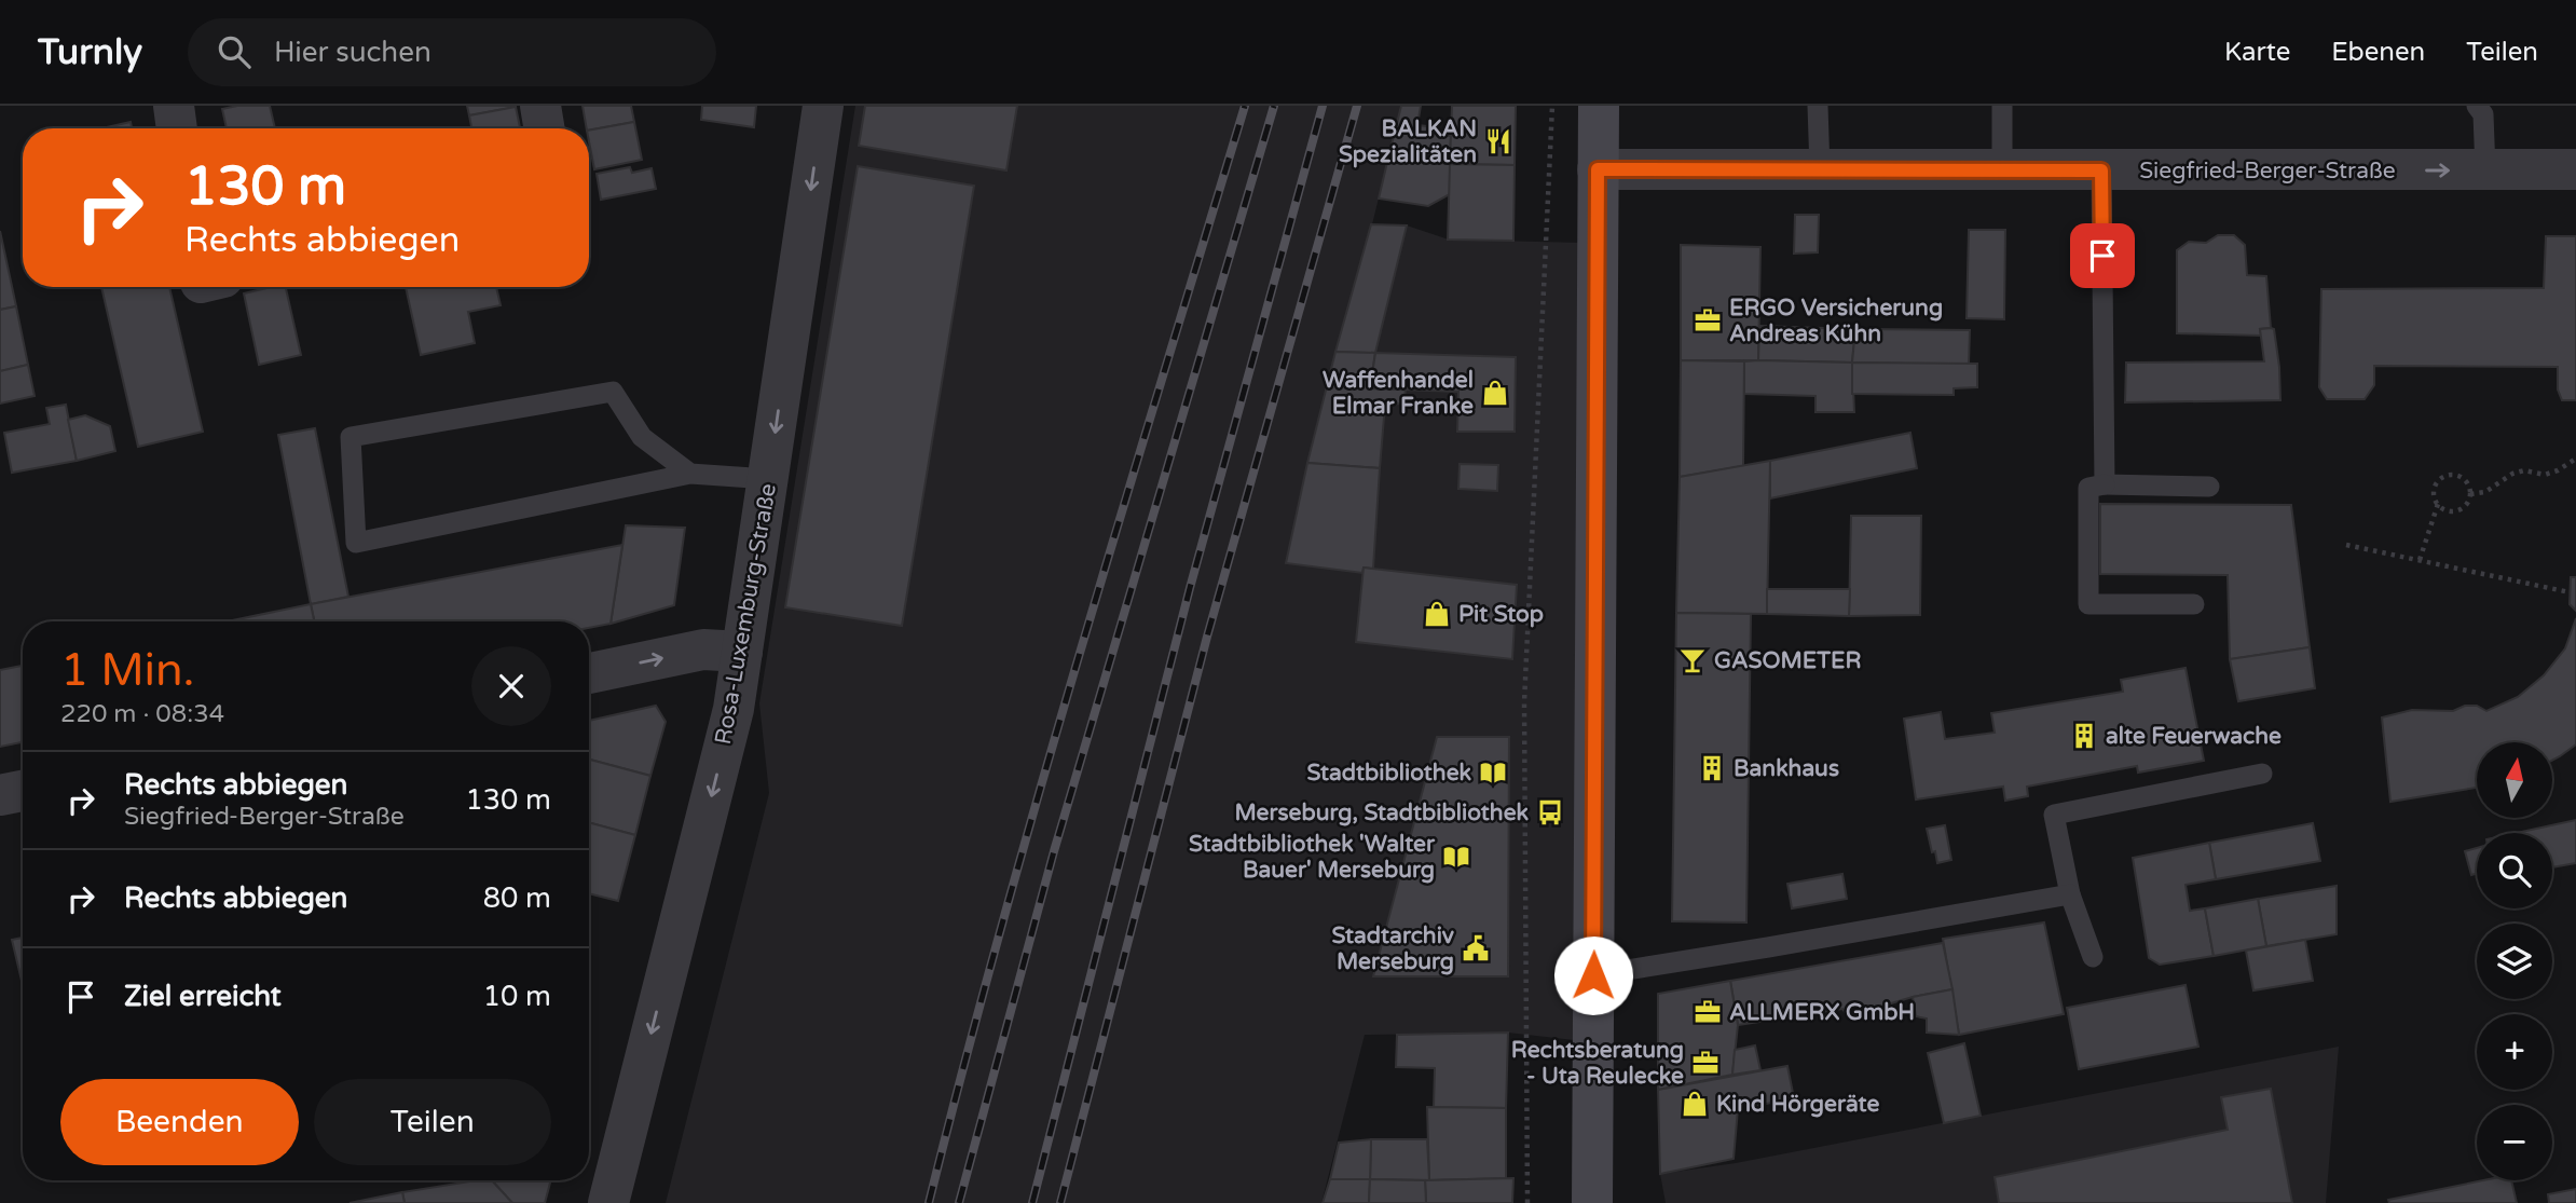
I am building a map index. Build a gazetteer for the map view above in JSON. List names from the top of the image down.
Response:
{
  "streets": {
    "street": ["Siegfried-Berger-Straße", "Rosa-Luxemburg-Straße"]
  },
  "one_way": ["Siegfried-Berger-Straße", "Rosa-Luxemburg-Straße"],
  "places": {
    "restaurant": ["BALKAN Spezialitäten"],
    "office": ["ERGO Versicherung Andreas Kühn", "ALLMERX GmbH", "Rechtsberatung - Uta Reulecke"],
    "shop": ["Waffenhandel Elmar Franke", "Pit Stop", "Kind Hörgeräte"],
    "bar": ["GASOMETER"],
    "building": ["alte Feuerwache", "Bankhaus"],
    "library": ["Stadtbibliothek", "Stadtbibliothek 'Walter Bauer' Merseburg"],
    "bus stop": ["Merseburg, Stadtbibliothek"],
    "public building": ["Stadtarchiv Merseburg"]
  },
  "north": "top",
  "page": {
    "header": "Turnly",
    "search": "Hier suchen",
    "nav": ["Karte", "Ebenen", "Teilen"],
    "turn": ["130 m", "Rechts abbiegen"],
    "heading": ["1 Min.", "220 m · 08:34"],
    "map_buttons": ["+", "−"],
    "list": [
      {
        "name": "Rechts abbiegen",
        "note": "Siegfried-Berger-Straße",
        "value": "130 m"
      },
      {
        "name": "Rechts abbiegen",
        "value": "80 m"
      },
      {
        "name": "Ziel erreicht",
        "value": "10 m"
      }
    ],
    "buttons": ["Beenden", "Teilen"]
  }
}
